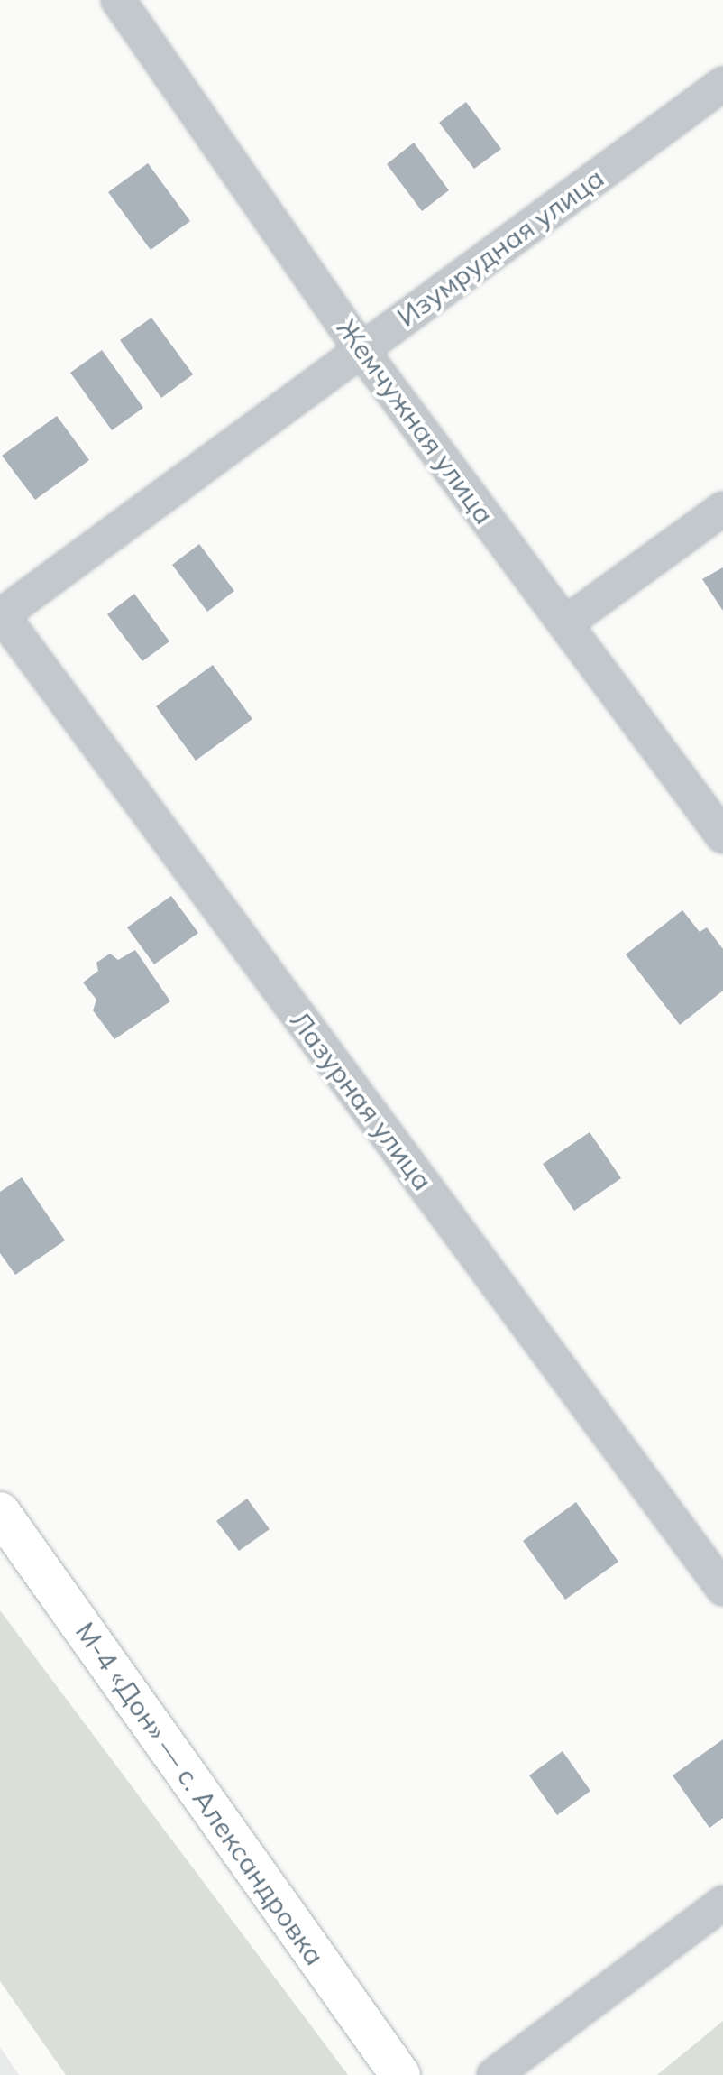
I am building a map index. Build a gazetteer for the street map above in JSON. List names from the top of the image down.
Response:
{
  "streets": {
    "main road": ["М-4 «Дон» — с. Александровка"],
    "street": ["Изумрудная улица", "Жемчужная улица", "Лазурная улица"]
  },
  "crossings": [
    ["Изумрудная улица", "Жемчужная улица"],
    ["Изумрудная улица", "Лазурная улица"]
  ]
}
